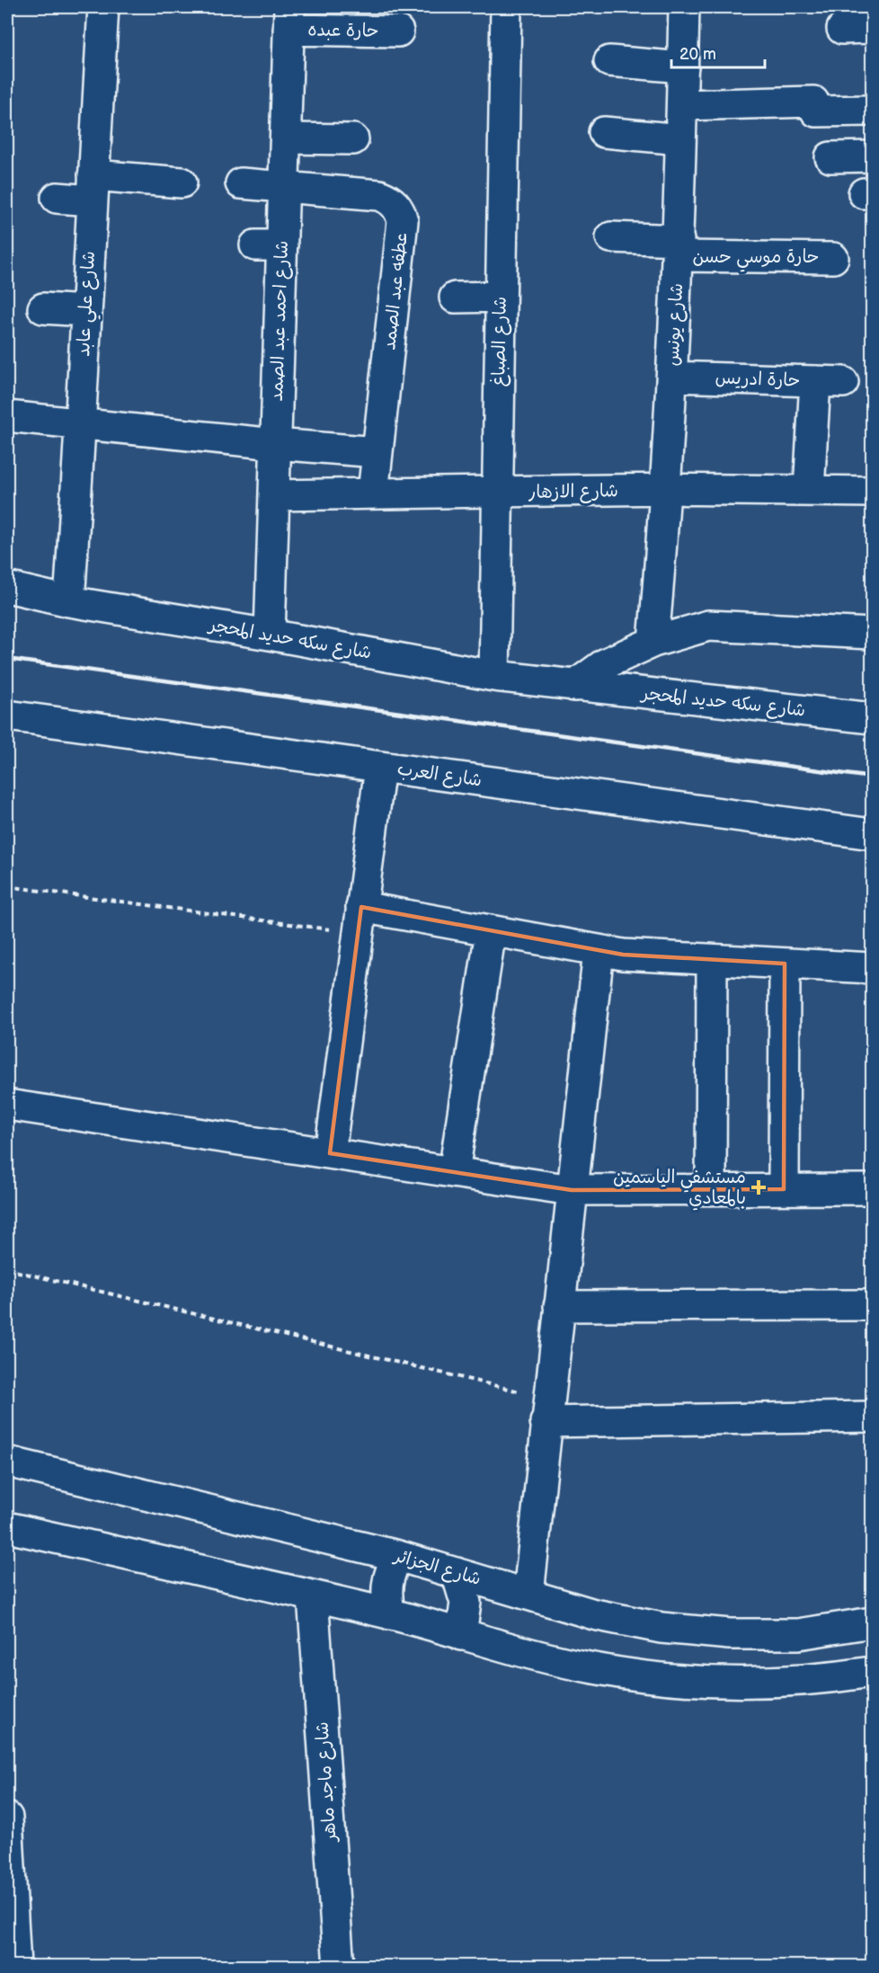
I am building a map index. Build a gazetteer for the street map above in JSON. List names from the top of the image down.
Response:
{
  "streets": {
    "street": [
      "حارة عبده",
      "حارة موسي حسن",
      "عطفه عبد الصمد",
      "شارع علي عابد",
      "شارع احمد عبد الصمد",
      "شارع يونس",
      "شارع الصباغ",
      "حارة ادريس",
      "شارع الازهار",
      "شارع سكه حديد المحجر",
      "شارع العرب",
      "شارع الجزائر",
      "شارع ماجد ماهر"
    ]
  },
  "crossings": [
    ["حارة عبده", "شارع احمد عبد الصمد"],
    ["حارة موسي حسن", "شارع يونس"],
    ["عطفه عبد الصمد", "شارع احمد عبد الصمد"],
    ["عطفه عبد الصمد", "شارع الازهار"],
    ["شارع علي عابد", "شارع سكه حديد المحجر"],
    ["شارع احمد عبد الصمد", "شارع الازهار"],
    ["شارع احمد عبد الصمد", "شارع سكه حديد المحجر"],
    ["شارع يونس", "حارة ادريس"],
    ["شارع يونس", "شارع الازهار"],
    ["شارع الصباغ", "شارع الازهار"],
    ["شارع الصباغ", "شارع سكه حديد المحجر"],
    ["حارة ادريس", "شارع الازهار"]
  ],
  "places": {
    "health": ["مستشفي الياسمين بالمعادي"]
  },
  "scale_bar": "20 m"
}
